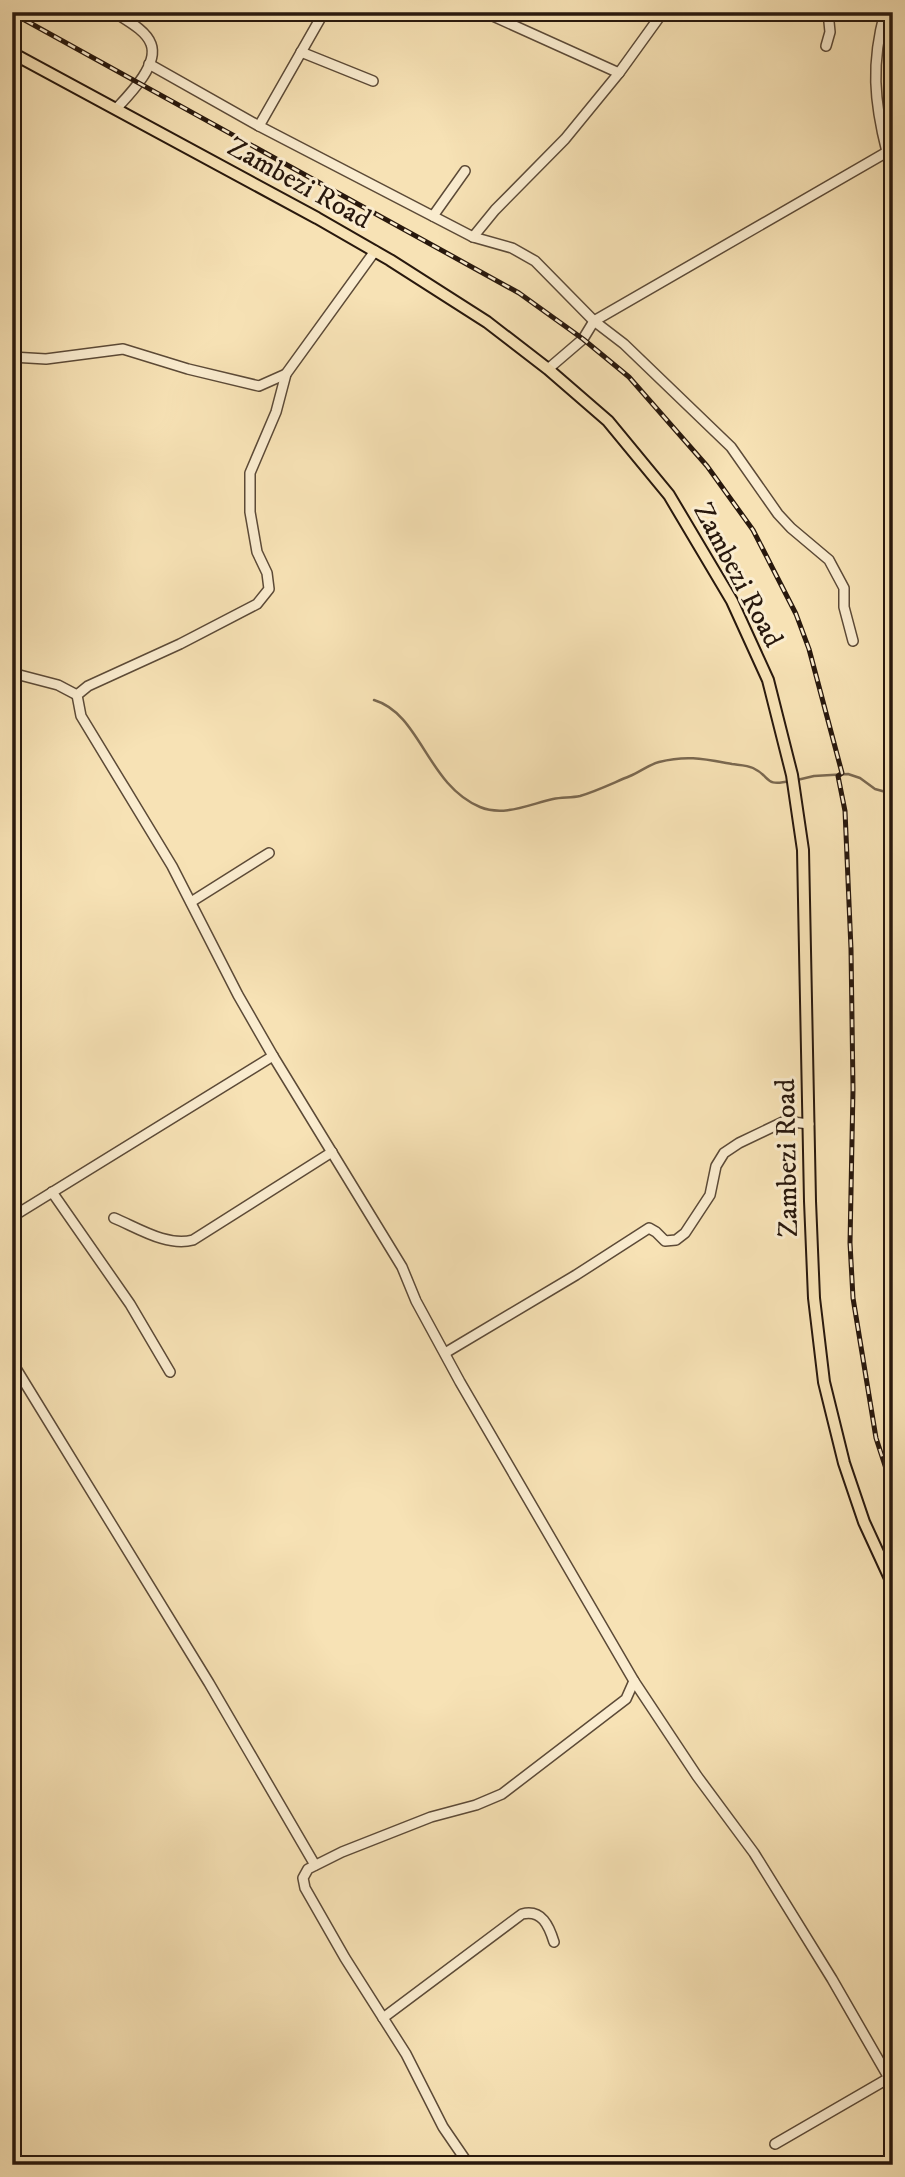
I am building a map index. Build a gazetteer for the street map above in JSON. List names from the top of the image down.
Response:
{
  "streets": {
    "main road": ["Zambezi Road"]
  }
}
